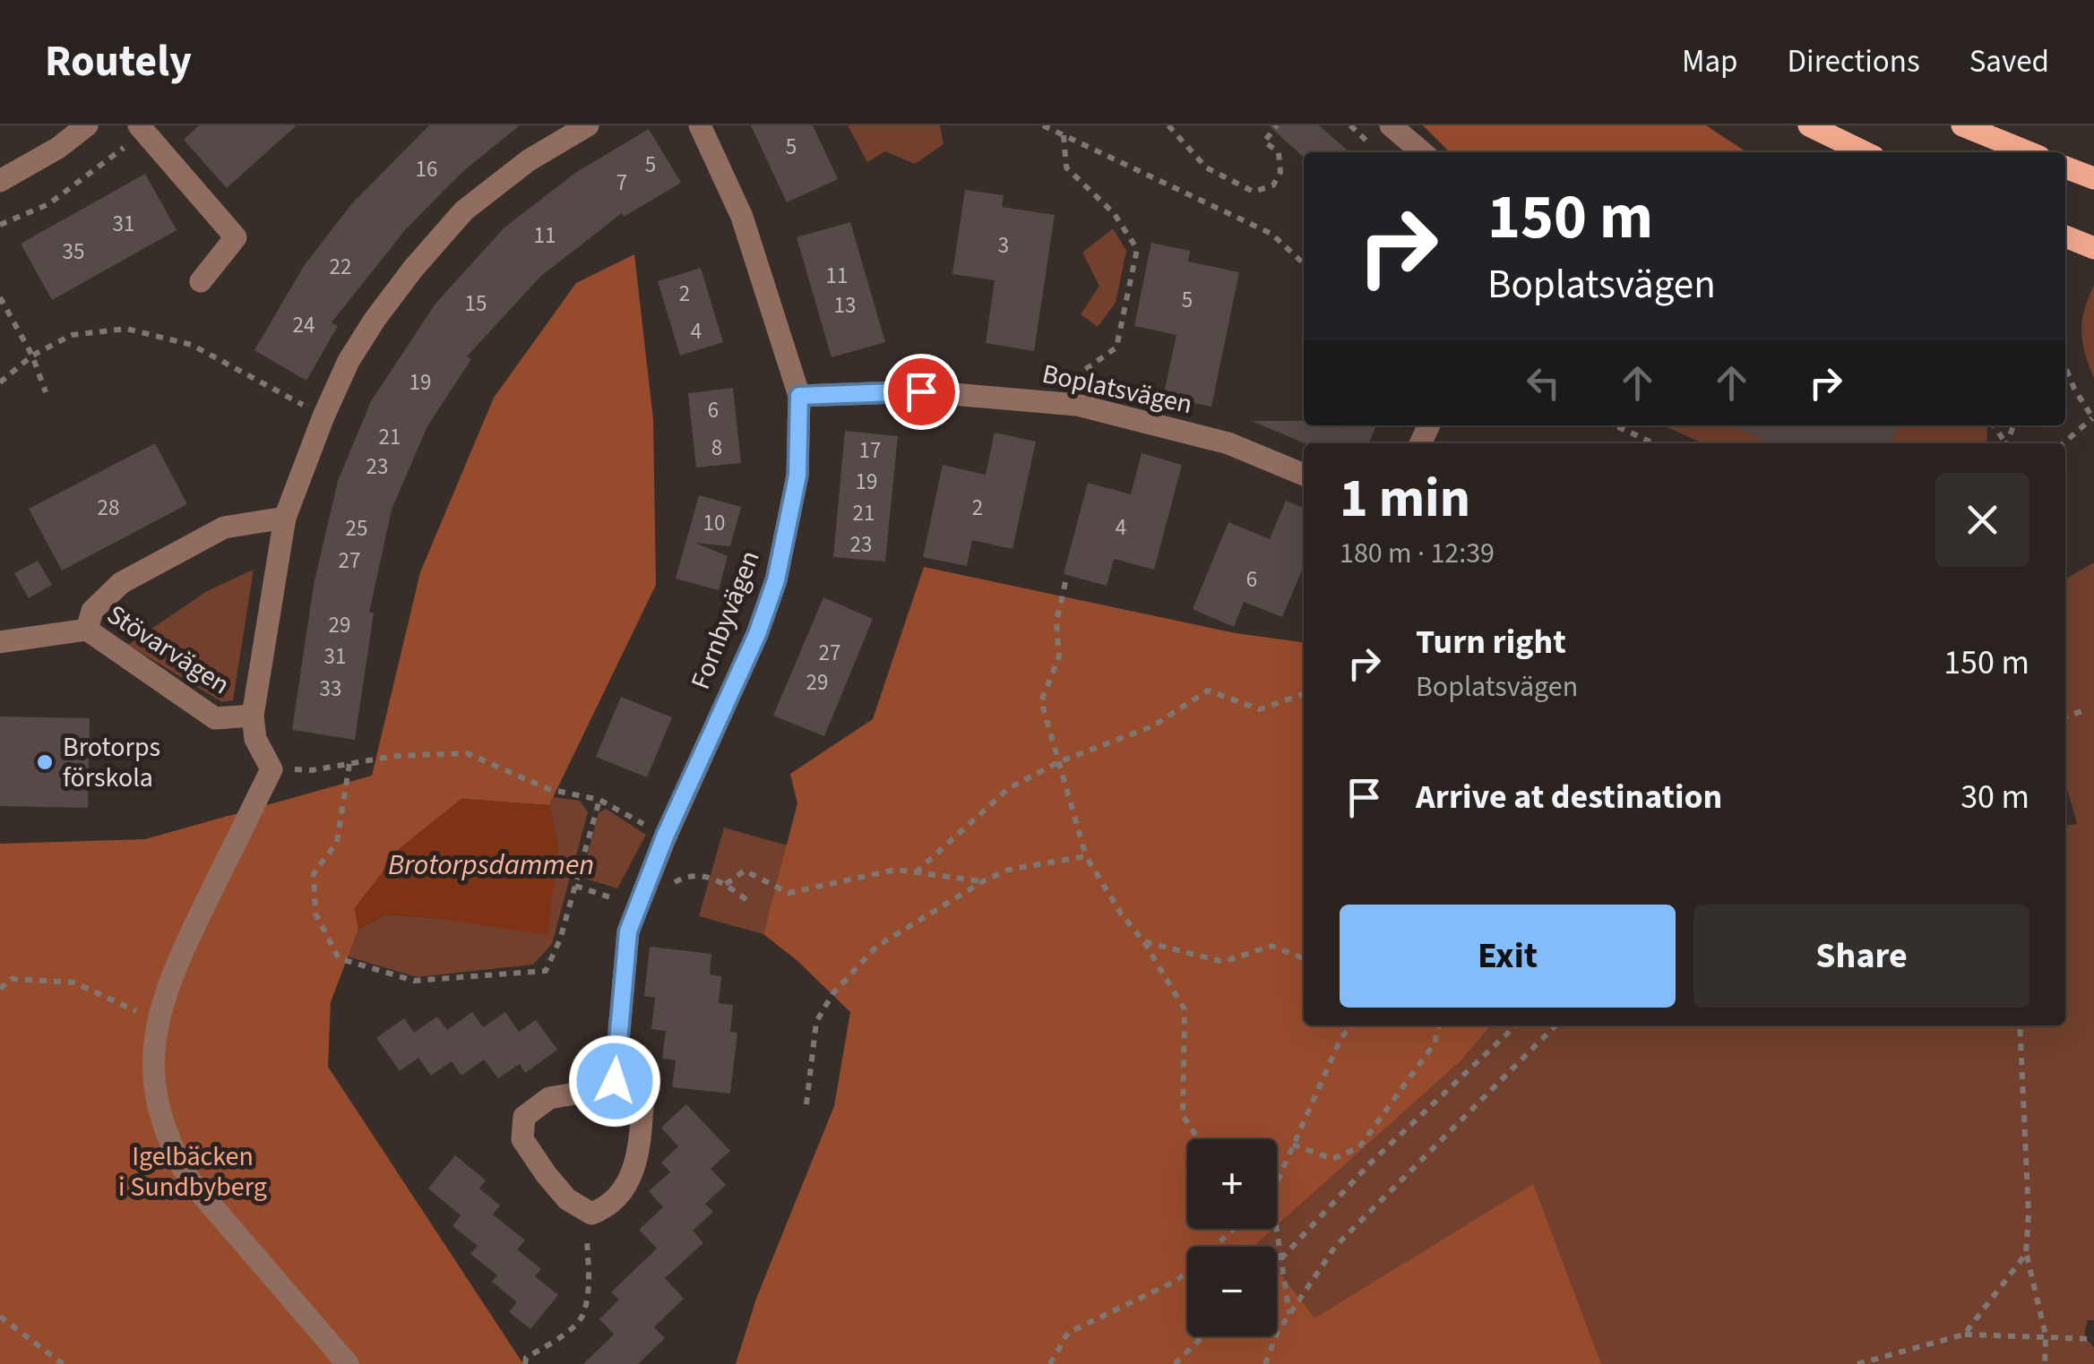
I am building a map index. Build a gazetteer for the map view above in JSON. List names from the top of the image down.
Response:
{
  "streets": {
    "street": ["Boplatsvägen", "Fornbyvägen", "Stövarvägen"]
  },
  "crossings": [
    ["Boplatsvägen", "Fornbyvägen"]
  ],
  "water": ["Brotorpsdammen"],
  "parks": ["Igelbäcken i Sundbyberg"],
  "places": ["Brotorps förskola"],
  "house_numbers": [
    "5",
    "5",
    "16",
    "7",
    "31",
    "11",
    "3",
    "35",
    "22",
    "11",
    "2",
    "5",
    "15",
    "13",
    "24",
    "4",
    "19",
    "6",
    "21",
    "8",
    "17",
    "23",
    "19",
    "28",
    "2",
    "21",
    "10",
    "4",
    "25",
    "23",
    "27",
    "6",
    "29",
    "27",
    "31",
    "29",
    "33"
  ],
  "page": {
    "header": "Routely",
    "nav": ["Map", "Directions", "Saved"],
    "turn": ["150 m", "Boplatsvägen"],
    "heading": ["1 min", "180 m · 12:39"],
    "list": [
      {
        "name": "Turn right",
        "note": "Boplatsvägen",
        "value": "150 m"
      },
      {
        "name": "Arrive at destination",
        "value": "30 m"
      }
    ],
    "buttons": ["Exit", "Share"],
    "map_buttons": ["+", "−"]
  }
}
